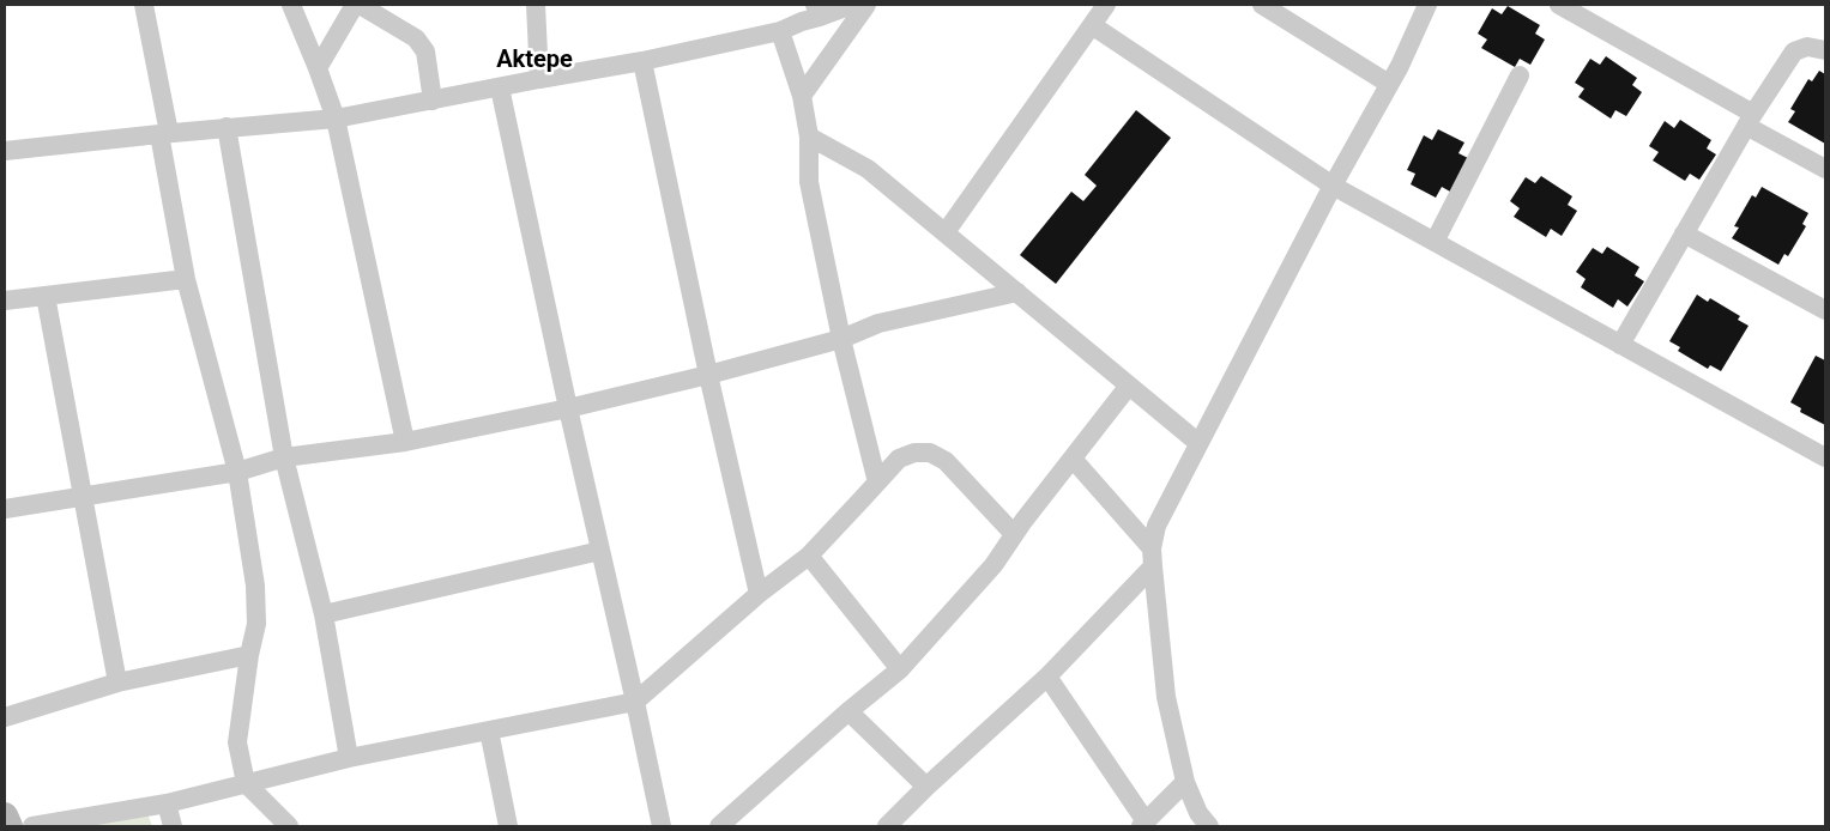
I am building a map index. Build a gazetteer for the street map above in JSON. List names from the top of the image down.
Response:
{
  "districts": ["Aktepe"]
}
